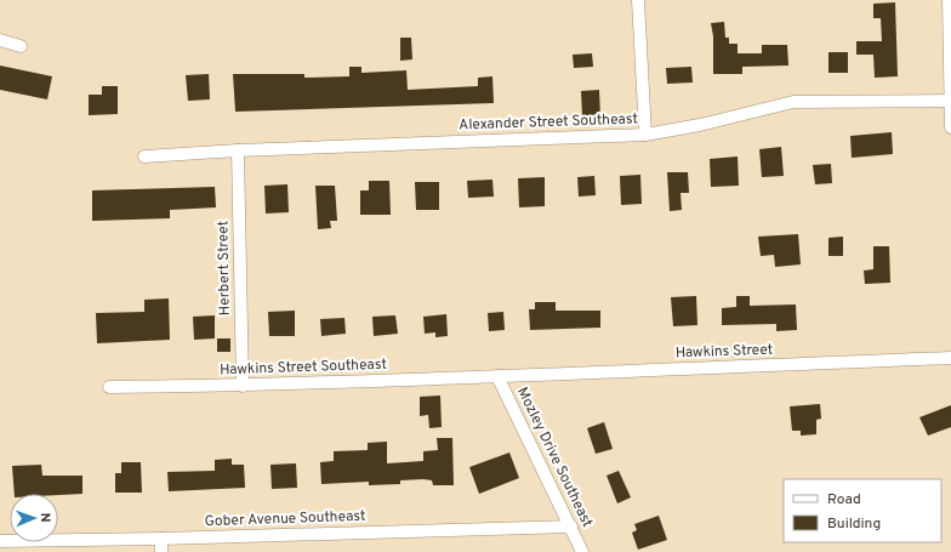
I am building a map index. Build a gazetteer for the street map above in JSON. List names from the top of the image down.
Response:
{
  "streets": {
    "street": [
      "Alexander Street Southeast",
      "Herbert Street",
      "Hawkins Street",
      "Hawkins Street Southeast",
      "Mozley Drive Southeast",
      "Gober Avenue Southeast"
    ]
  },
  "crossings": [
    ["Alexander Street Southeast", "Herbert Street"],
    ["Herbert Street", "Hawkins Street Southeast"],
    ["Hawkins Street", "Hawkins Street Southeast"],
    ["Hawkins Street", "Mozley Drive Southeast"],
    ["Hawkins Street Southeast", "Mozley Drive Southeast"],
    ["Mozley Drive Southeast", "Gober Avenue Southeast"]
  ],
  "legend": ["Road", "Building"],
  "north": "right"
}
